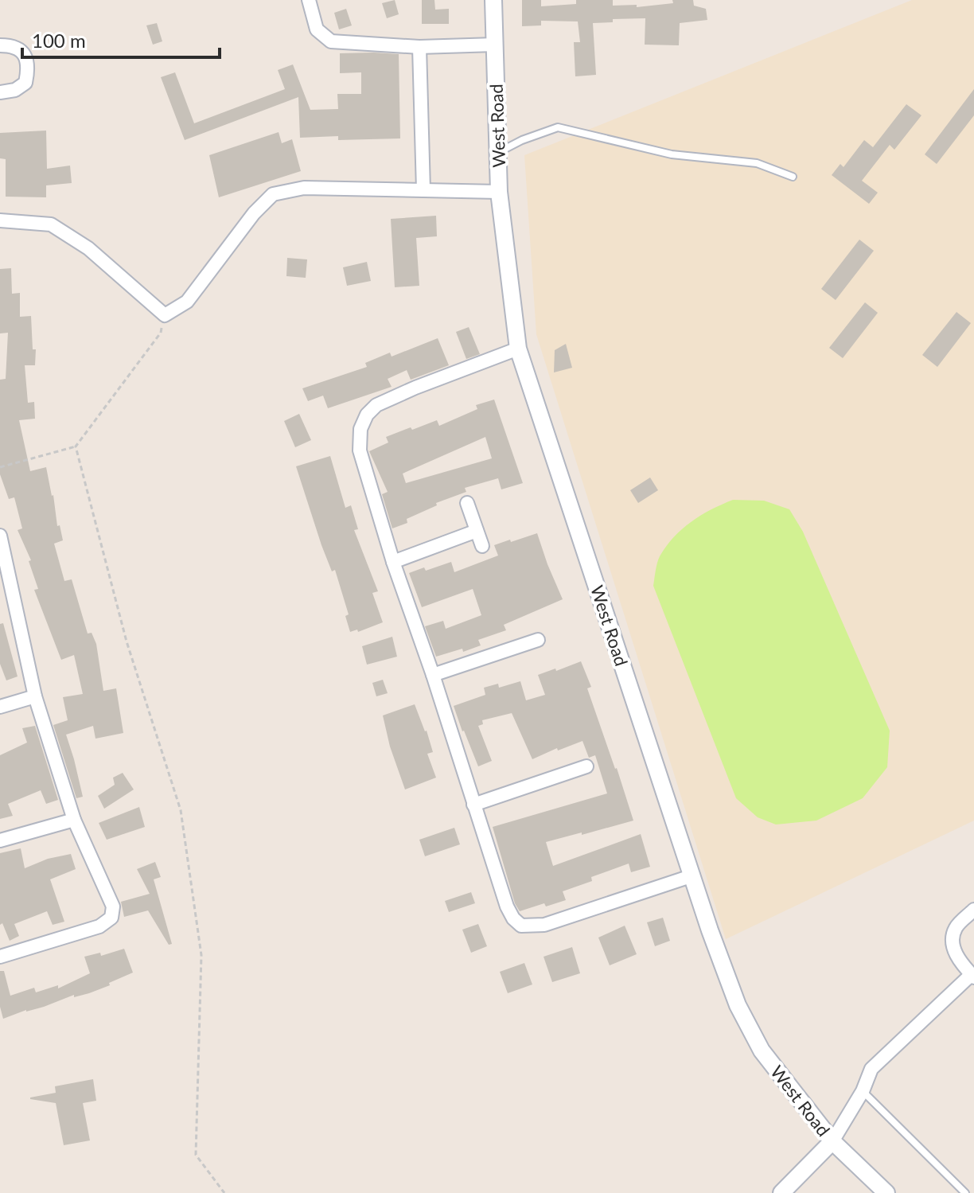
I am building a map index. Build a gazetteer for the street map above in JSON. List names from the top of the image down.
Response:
{
  "streets": {
    "street": ["West Road"]
  },
  "scale_bar": "100 m"
}
